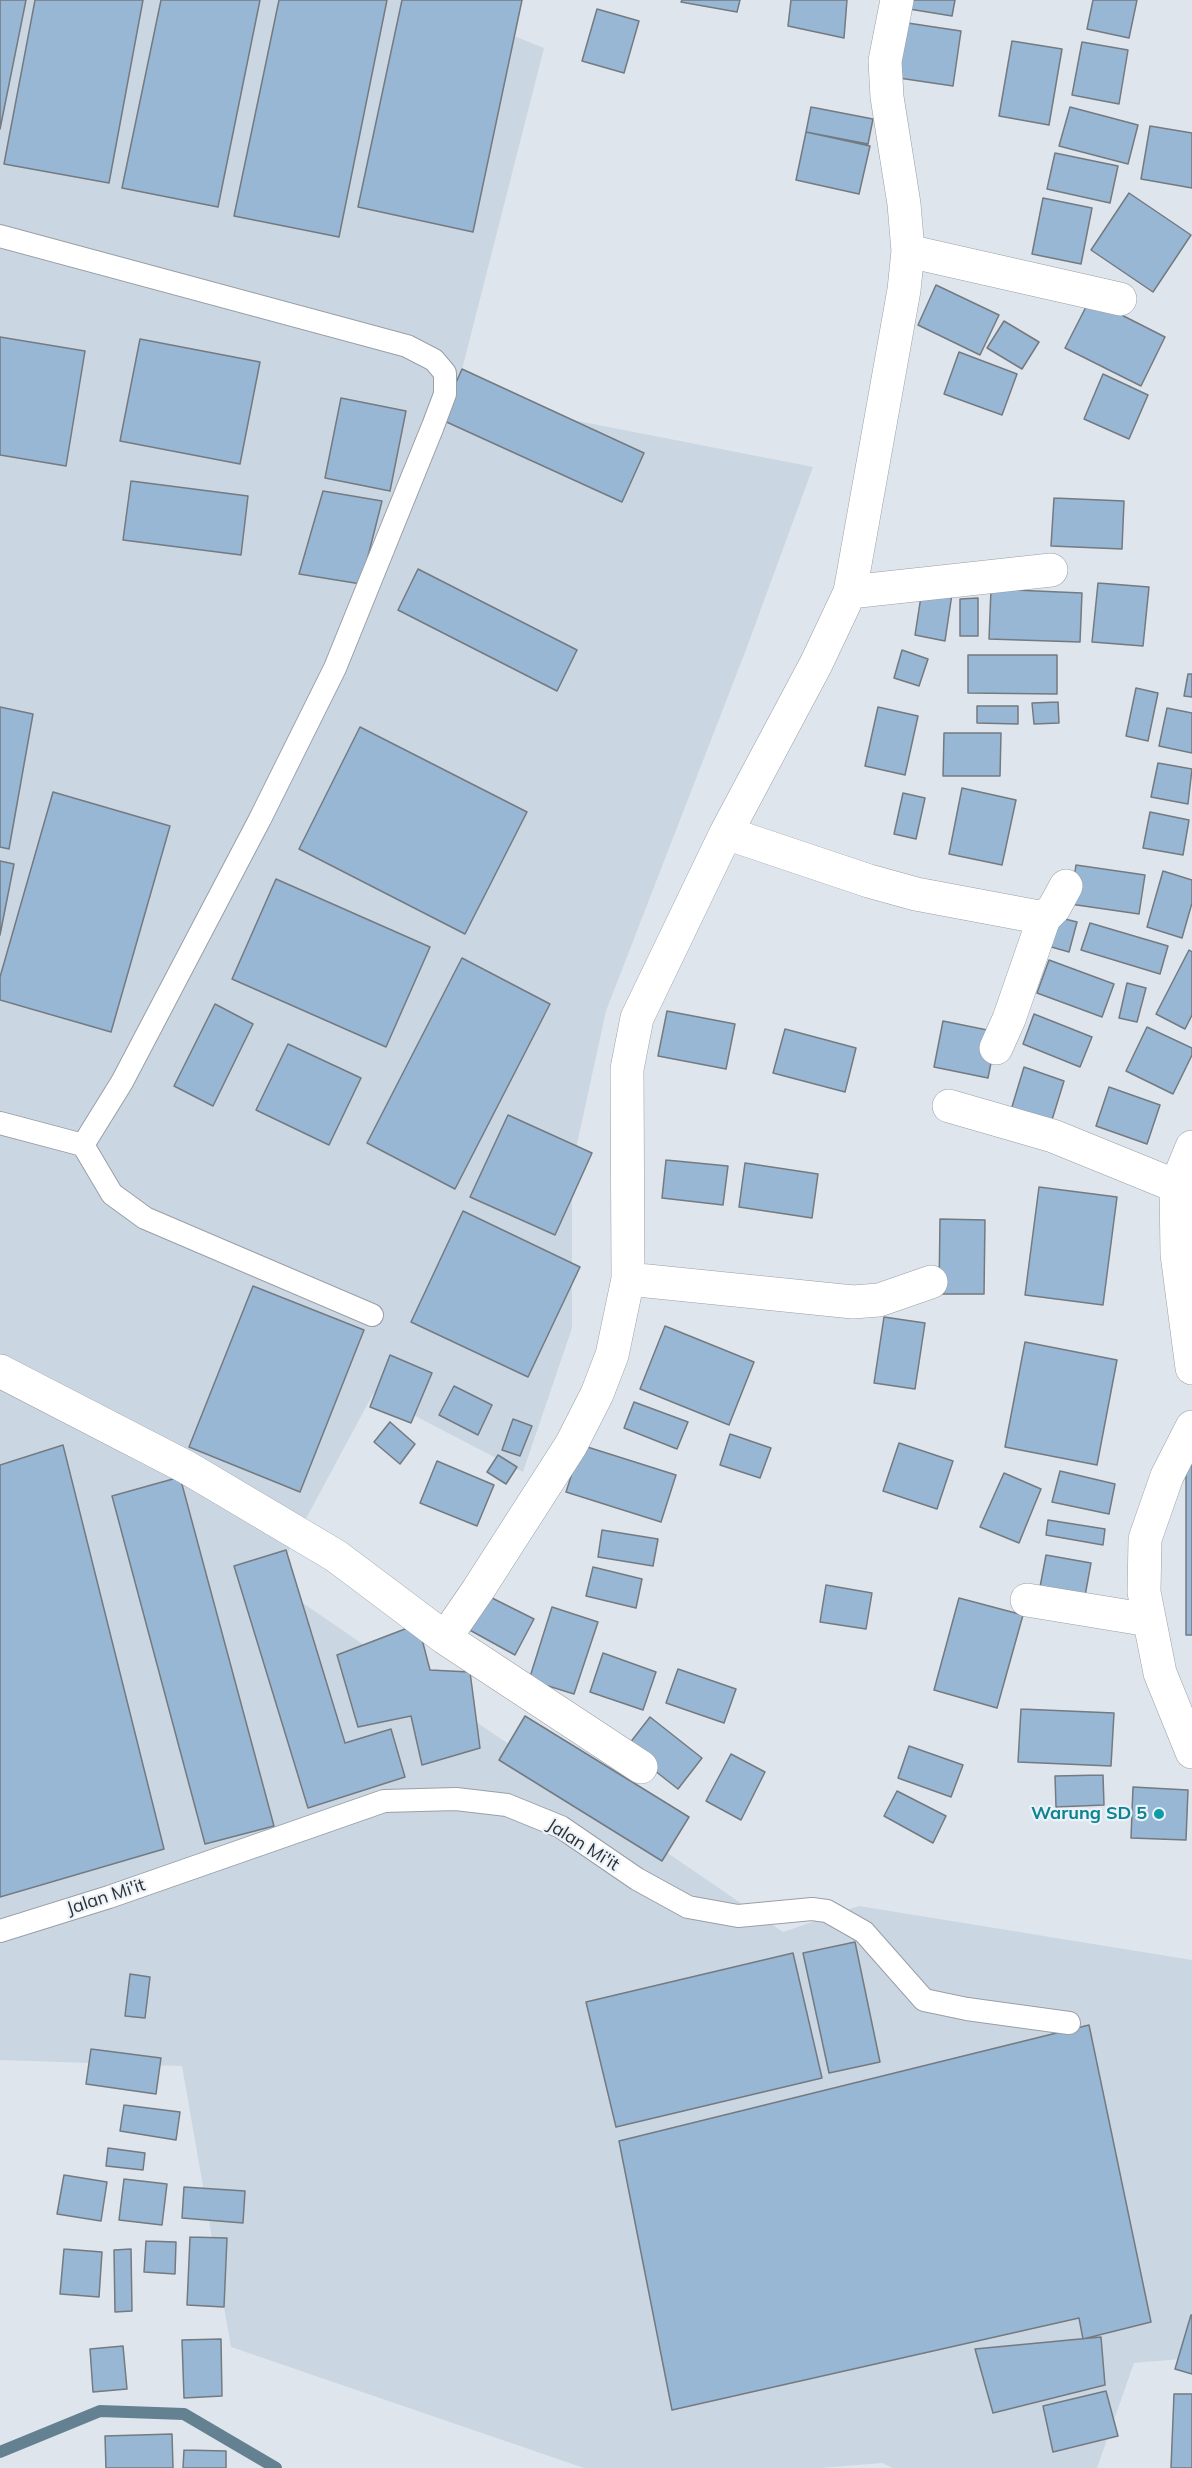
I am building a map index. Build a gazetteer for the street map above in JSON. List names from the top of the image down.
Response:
{
  "streets": {
    "lane": ["Jalan Mi'it"]
  },
  "places": ["Warung SD 5"]
}
